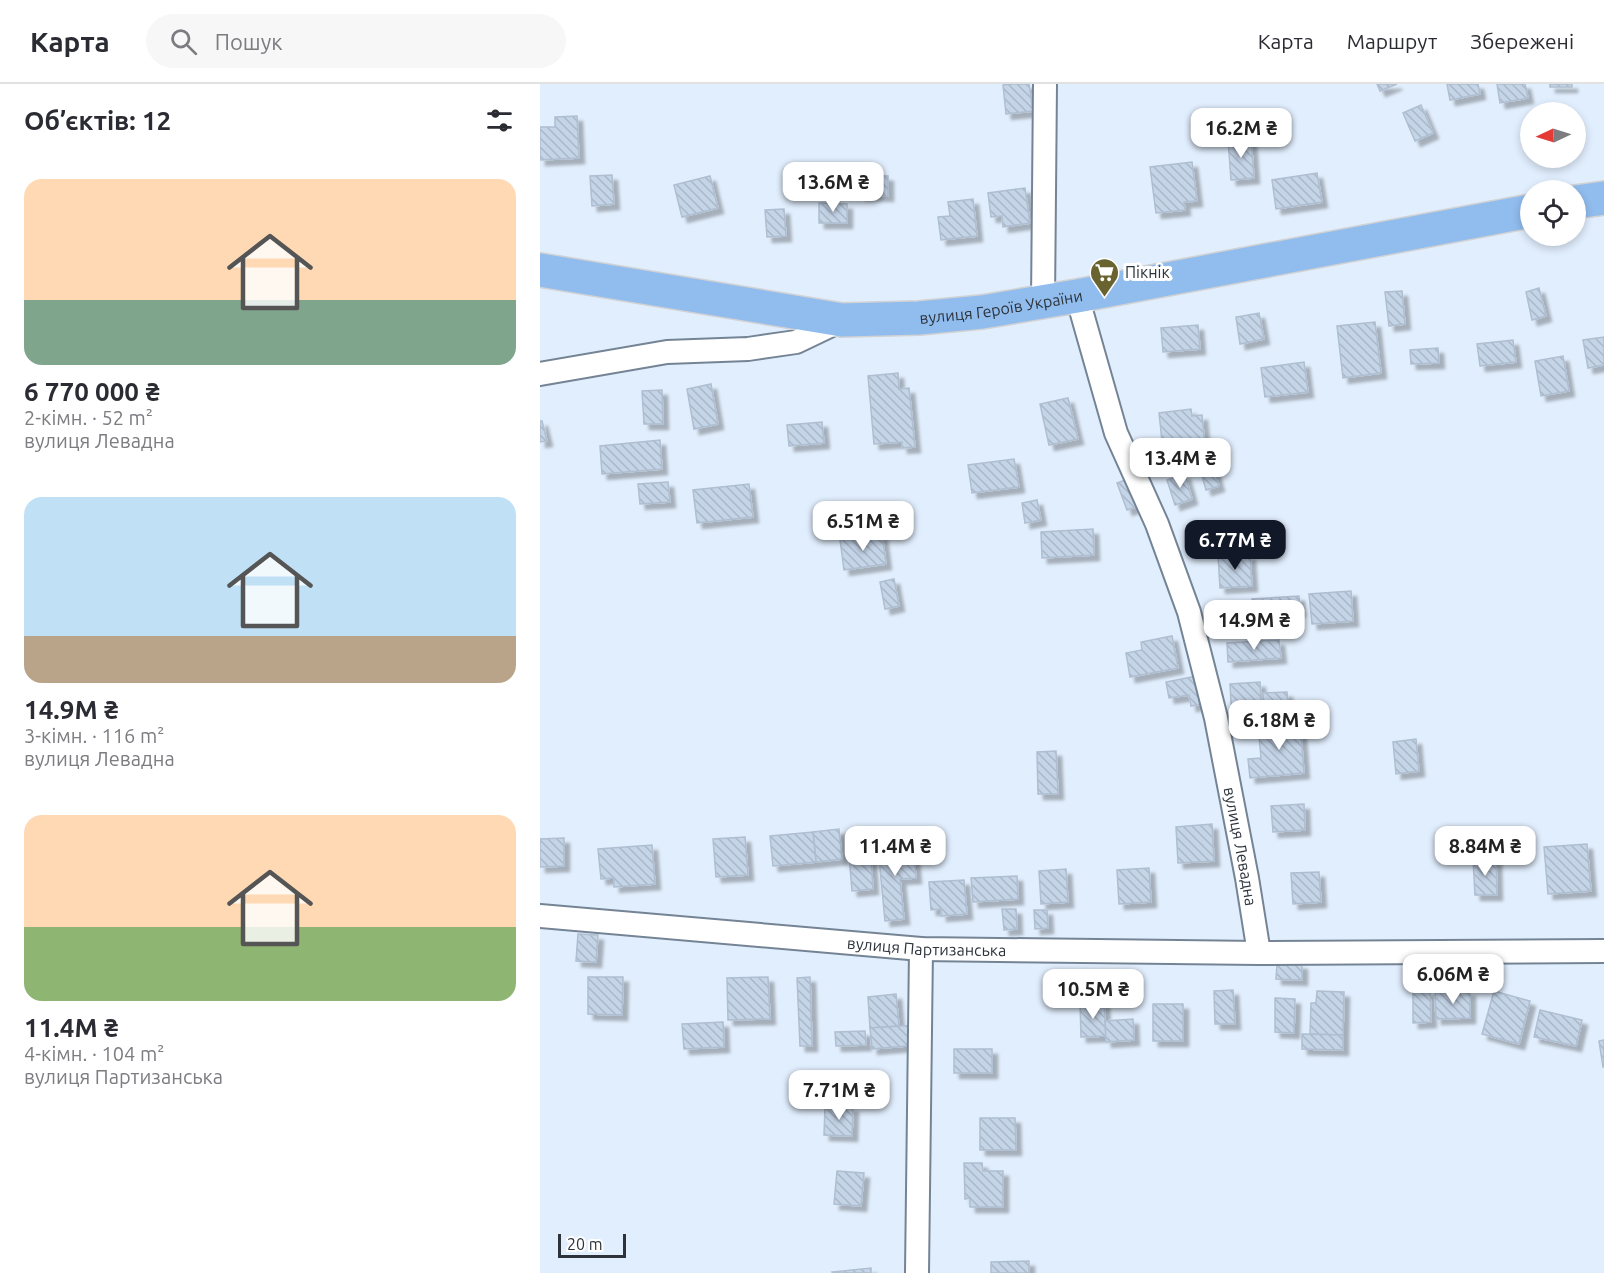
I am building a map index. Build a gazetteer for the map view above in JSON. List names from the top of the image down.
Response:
{
  "streets": {
    "main road": ["вулиця Героїв України"],
    "street": ["вулиця Левадна", "вулиця Партизанська"]
  },
  "crossings": [
    ["вулиця Героїв України", "вулиця Левадна"],
    ["вулиця Левадна", "вулиця Партизанська"]
  ],
  "places": {
    "supermarket": ["Пікнік"]
  },
  "scale_bar": "20 m",
  "north": "left",
  "page": {
    "header": "Карта",
    "search": "Пошук",
    "nav": ["Карта", "Маршрут", "Збережені"],
    "heading": "Об’єктів: 12",
    "price": [
      "16.2M ₴",
      "13.6M ₴",
      "13.4M ₴",
      "6.51M ₴",
      "6.77M ₴",
      "14.9M ₴",
      "6.18M ₴",
      "11.4M ₴",
      "8.84M ₴",
      "6.06M ₴",
      "10.5M ₴",
      "7.71M ₴"
    ],
    "list": [
      {
        "name": "6 770 000 ₴",
        "note": "2-кімн. · 52 m² · вулиця Левадна"
      },
      {
        "name": "14.9M ₴",
        "note": "3-кімн. · 116 m² · вулиця Левадна"
      },
      {
        "name": "11.4M ₴",
        "note": "4-кімн. · 104 m² · вулиця Партизанська"
      }
    ],
    "scale": "20 m"
  }
}
